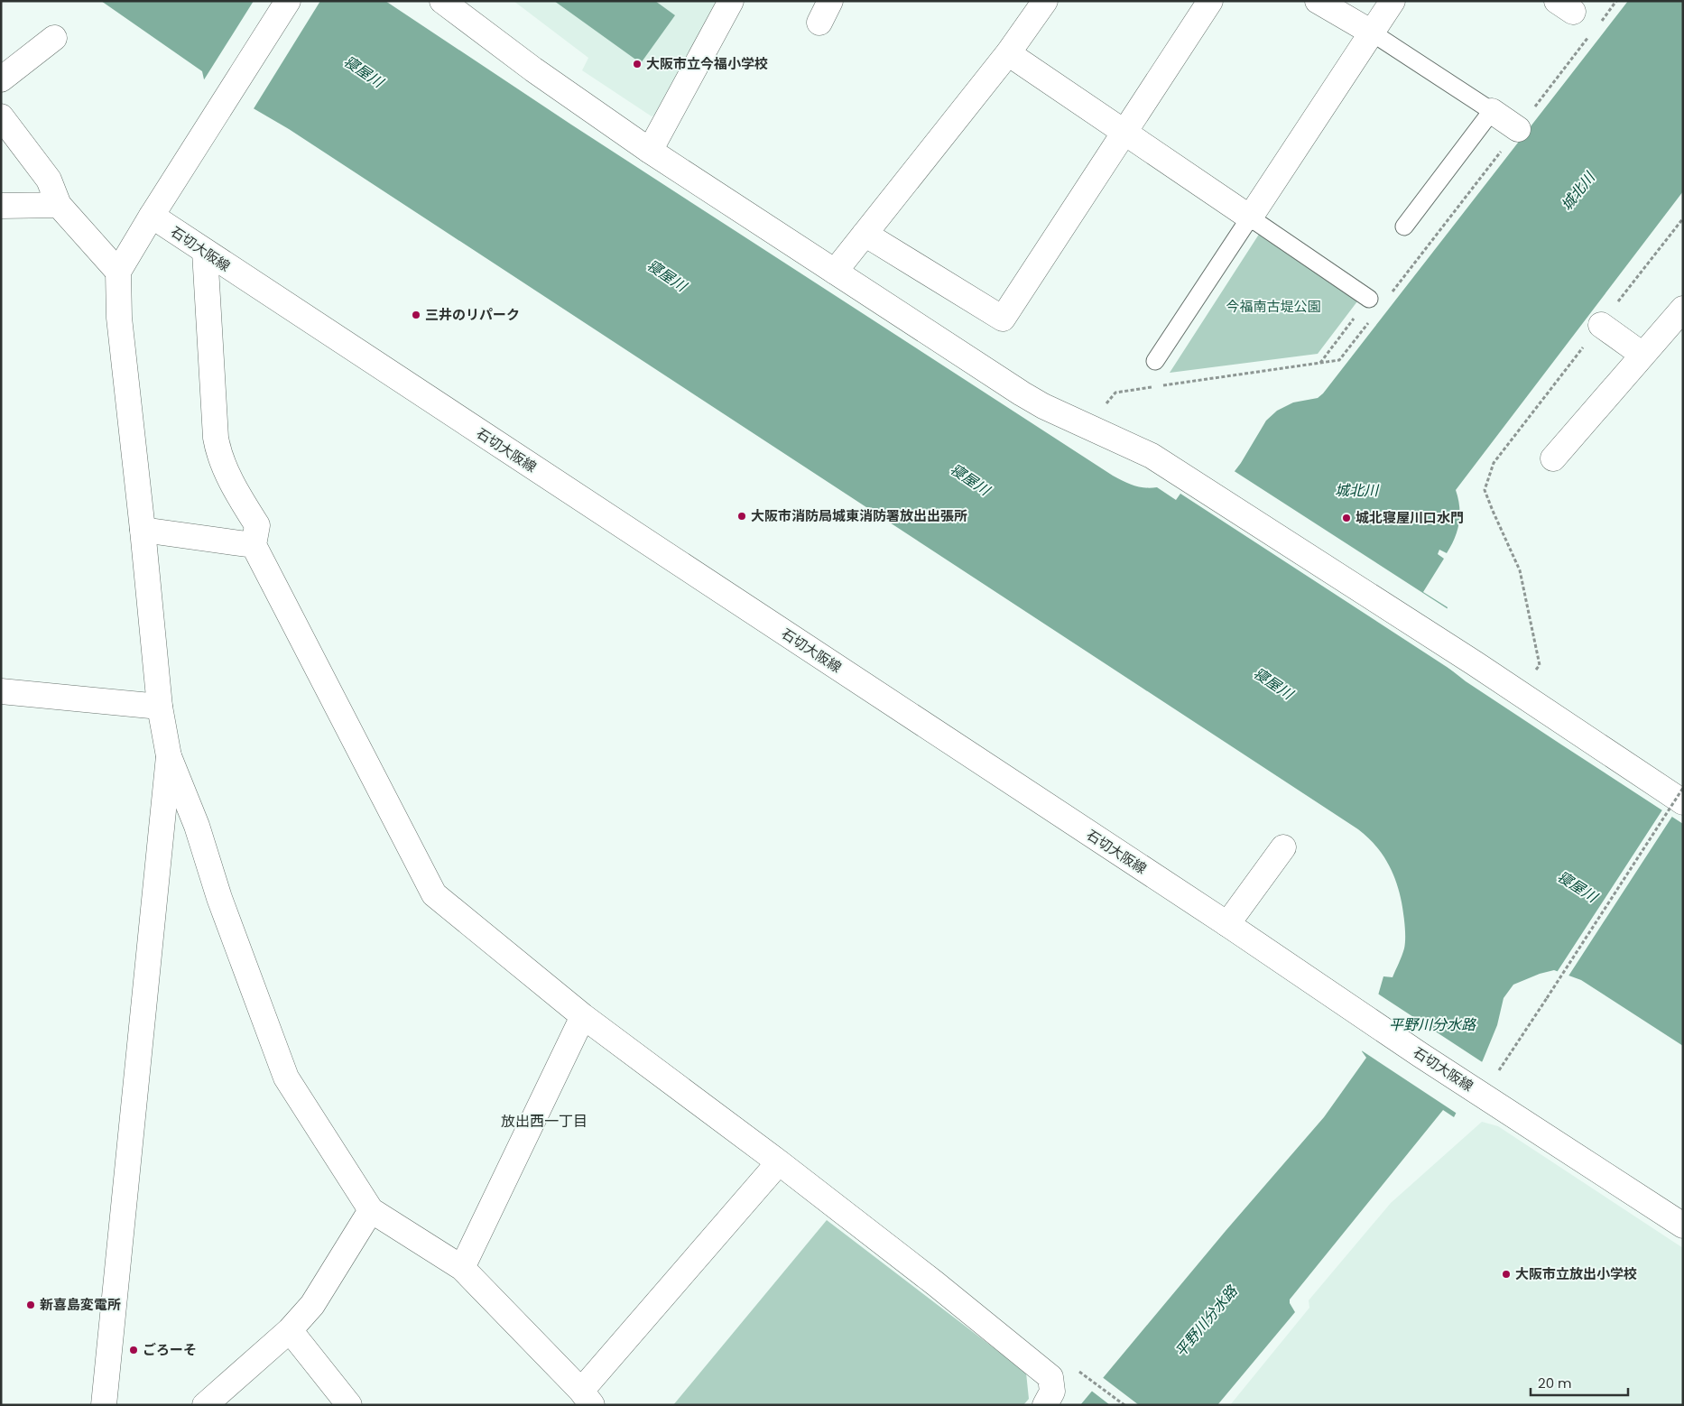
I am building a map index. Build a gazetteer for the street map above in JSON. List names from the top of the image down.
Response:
{
  "streets": {
    "street": ["石切大阪線"]
  },
  "districts": ["放出西一丁目"],
  "water": ["寝屋川", "城北川", "平野川分水路"],
  "parks": ["今福南古堤公園"],
  "places": [
    "大阪市立今福小学校",
    "三井のリパーク",
    "大阪市消防局城東消防署放出出張所",
    "城北寝屋川口水門",
    "大阪市立放出小学校",
    "新喜島変電所",
    "ごろーそ"
  ],
  "scale_bar": "20 m"
}
